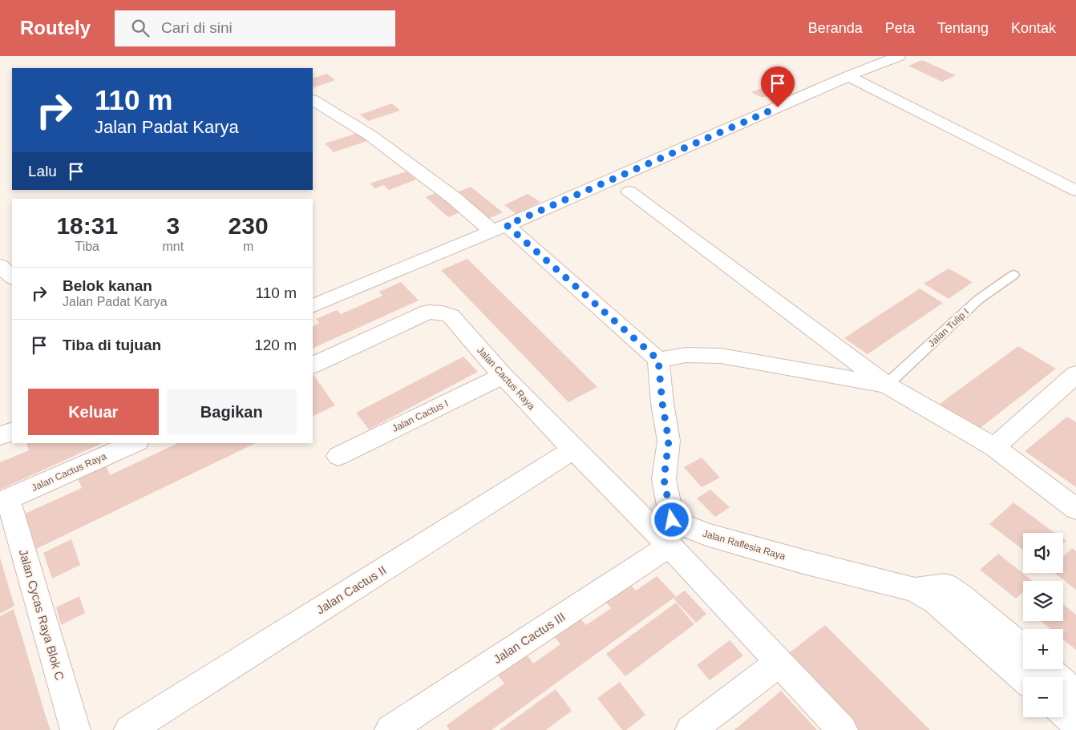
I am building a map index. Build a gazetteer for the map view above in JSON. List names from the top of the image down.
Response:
{
  "streets": {
    "street": [
      "Jalan Cactus Raya",
      "Jalan Cactus I",
      "Jalan Raflesia Raya",
      "Jalan Cactus II",
      "Jalan Cycas Raya Blok C",
      "Jalan Cactus III"
    ],
    "lane": ["Jalan Tulip I"]
  },
  "crossings": [
    ["Jalan Cactus Raya", "Jalan Cactus I"],
    ["Jalan Cactus Raya", "Jalan Raflesia Raya"],
    ["Jalan Cactus Raya", "Jalan Cactus II"],
    ["Jalan Cactus Raya", "Jalan Cycas Raya Blok C"],
    ["Jalan Cactus Raya", "Jalan Cactus III"],
    ["Jalan Raflesia Raya", "Jalan Cactus III"]
  ],
  "page": {
    "header": "Routely",
    "search": "Cari di sini",
    "nav": [
      "Beranda",
      "Peta",
      "Tentang",
      "Kontak"
    ],
    "turn": ["110 m", "Jalan Padat Karya"],
    "then": "Lalu",
    "eta": [
      "18:31",
      "Tiba",
      "3",
      "mnt",
      "230",
      "m"
    ],
    "list": [
      {
        "name": "Belok kanan",
        "note": "Jalan Padat Karya",
        "value": "110 m"
      },
      {
        "name": "Tiba di tujuan",
        "value": "120 m"
      }
    ],
    "buttons": ["Keluar", "Bagikan"],
    "map_buttons": ["+", "−"]
  }
}
